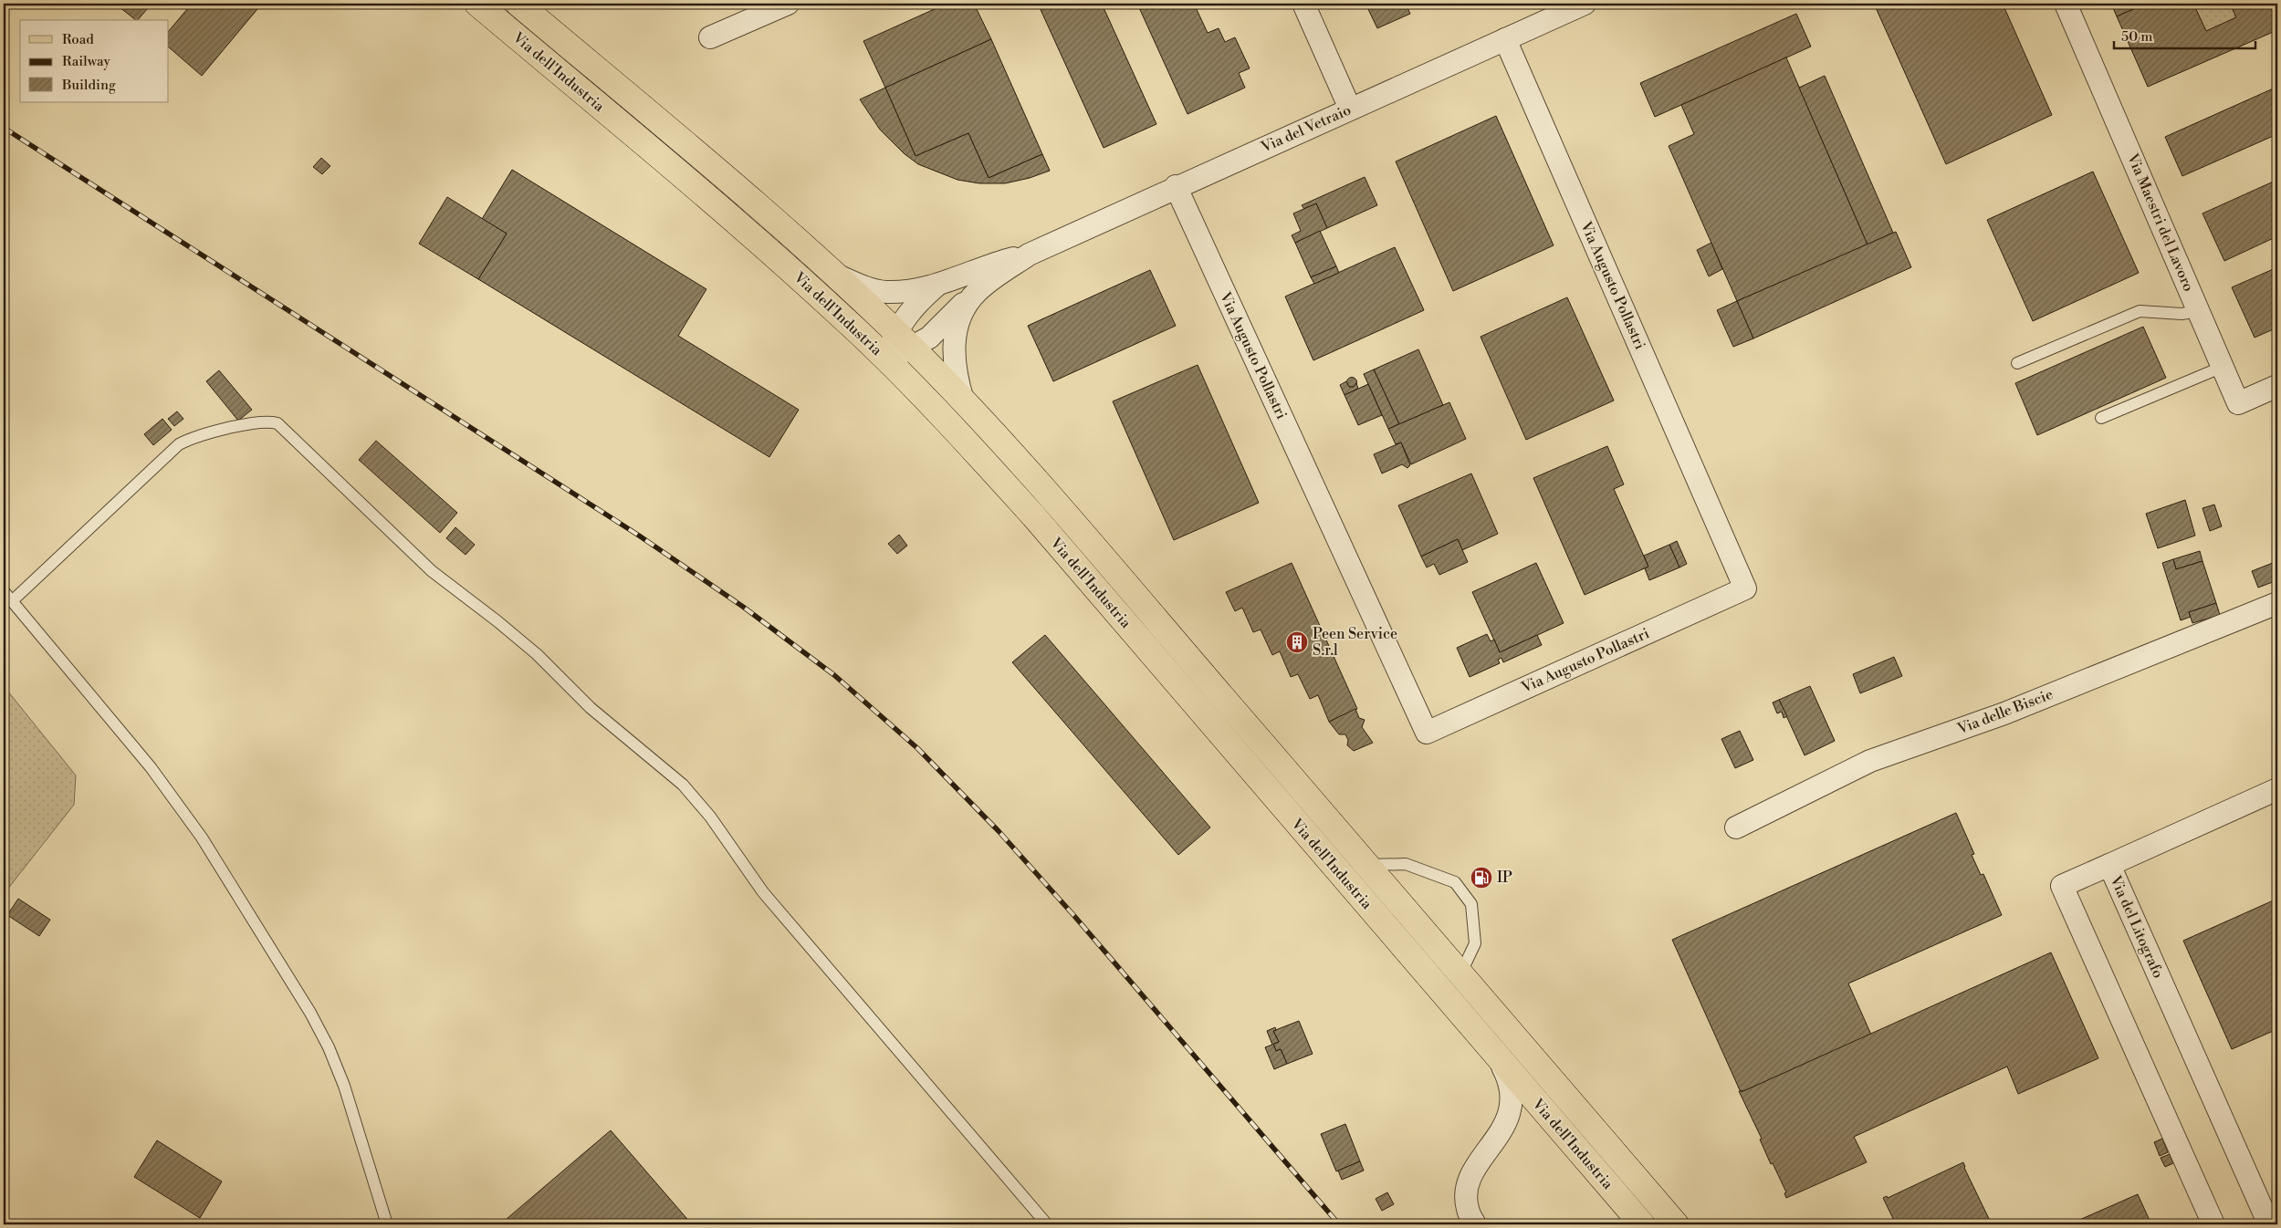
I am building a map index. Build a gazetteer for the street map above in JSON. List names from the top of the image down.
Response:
{
  "streets": {
    "main road": ["Via dell'Industria"],
    "street": [
      "Via del Vetraio",
      "Via Maestri del Lavoro",
      "Via Augusto Pollastri",
      "Via delle Biscie",
      "Via del Litografo"
    ]
  },
  "crossings": [
    ["Via dell'Industria", "Via del Vetraio"],
    ["Via del Vetraio", "Via Augusto Pollastri"]
  ],
  "places": {
    "building": ["Peen Service S.r.l"],
    "fuel station": ["IP"]
  },
  "legend": ["Road", "Railway", "Building"],
  "scale_bar": "50 m"
}
